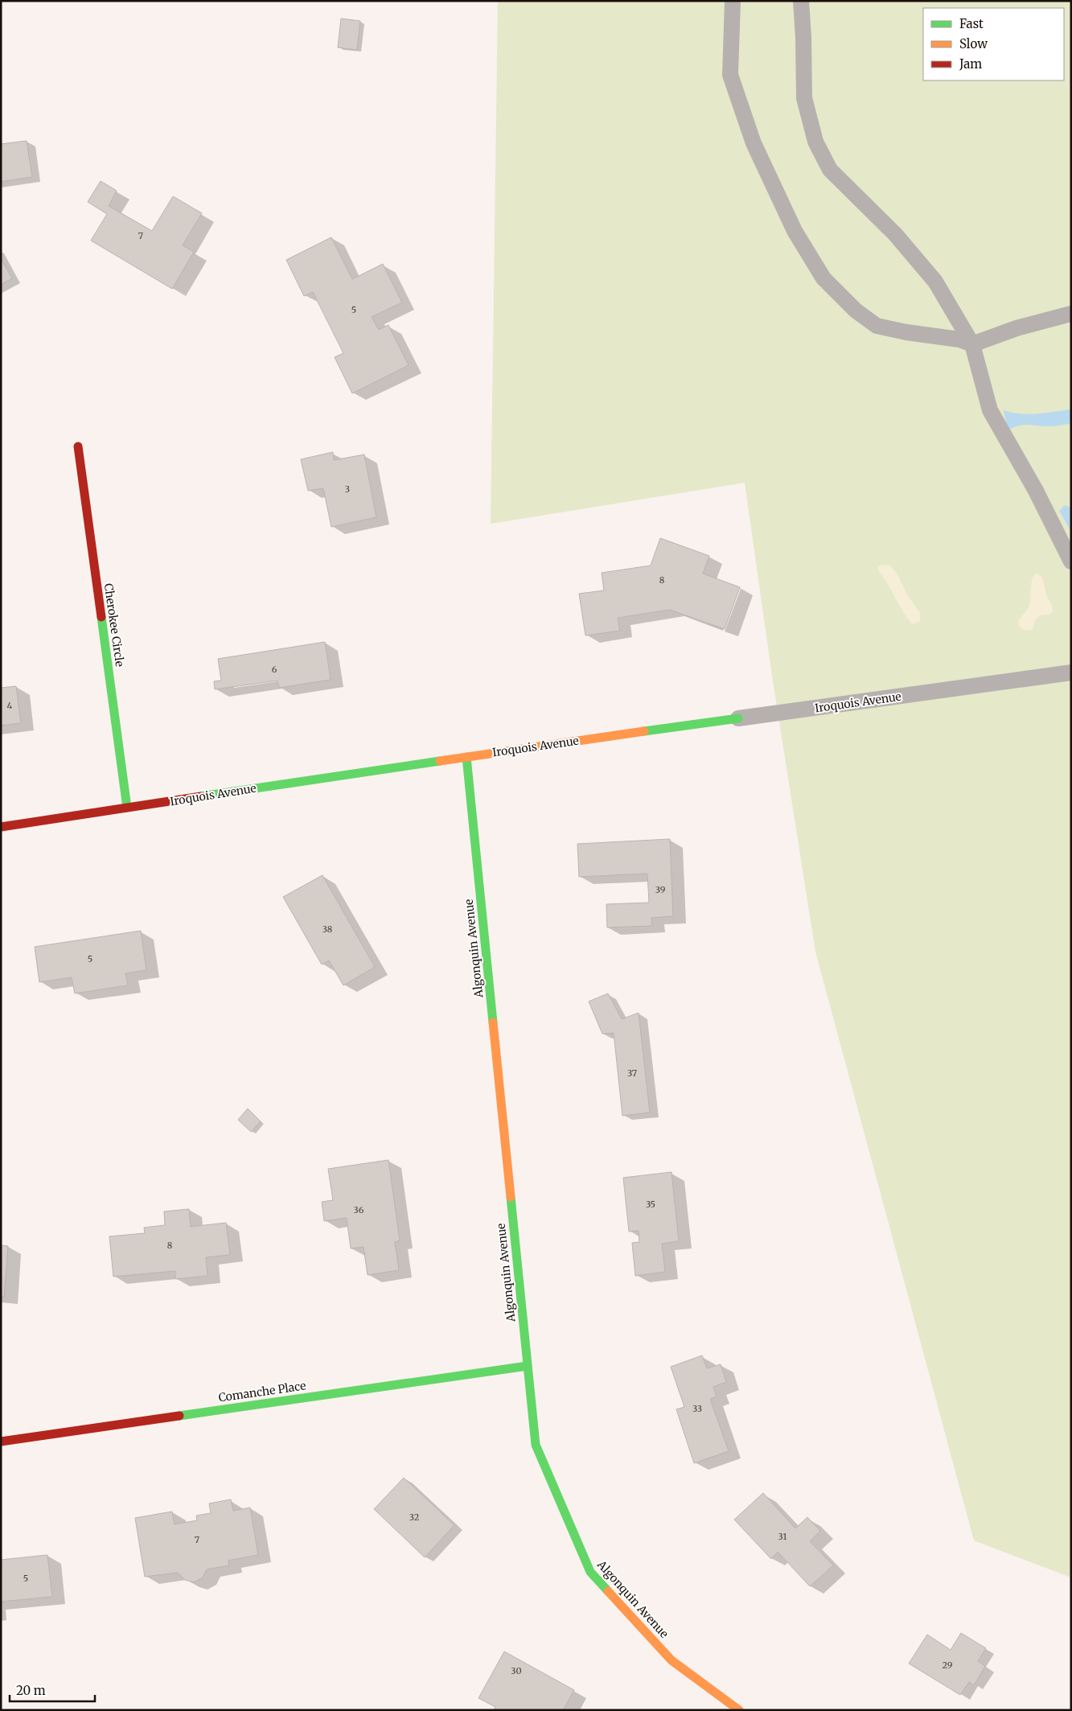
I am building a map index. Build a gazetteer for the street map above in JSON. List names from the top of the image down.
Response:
{
  "streets": {
    "street": [
      "Cherokee Circle",
      "Iroquois Avenue",
      "Algonquin Avenue",
      "Comanche Place"
    ]
  },
  "crossings": [
    ["Cherokee Circle", "Iroquois Avenue"],
    ["Iroquois Avenue", "Algonquin Avenue"],
    ["Algonquin Avenue", "Comanche Place"]
  ],
  "house_numbers": [
    "7",
    "5",
    "3",
    "8",
    "6",
    "4",
    "39",
    "38",
    "5",
    "37",
    "35",
    "36",
    "8",
    "33",
    "32",
    "31",
    "7",
    "5",
    "29",
    "30"
  ],
  "legend": ["Fast", "Slow", "Jam"],
  "scale_bar": "20 m"
}
